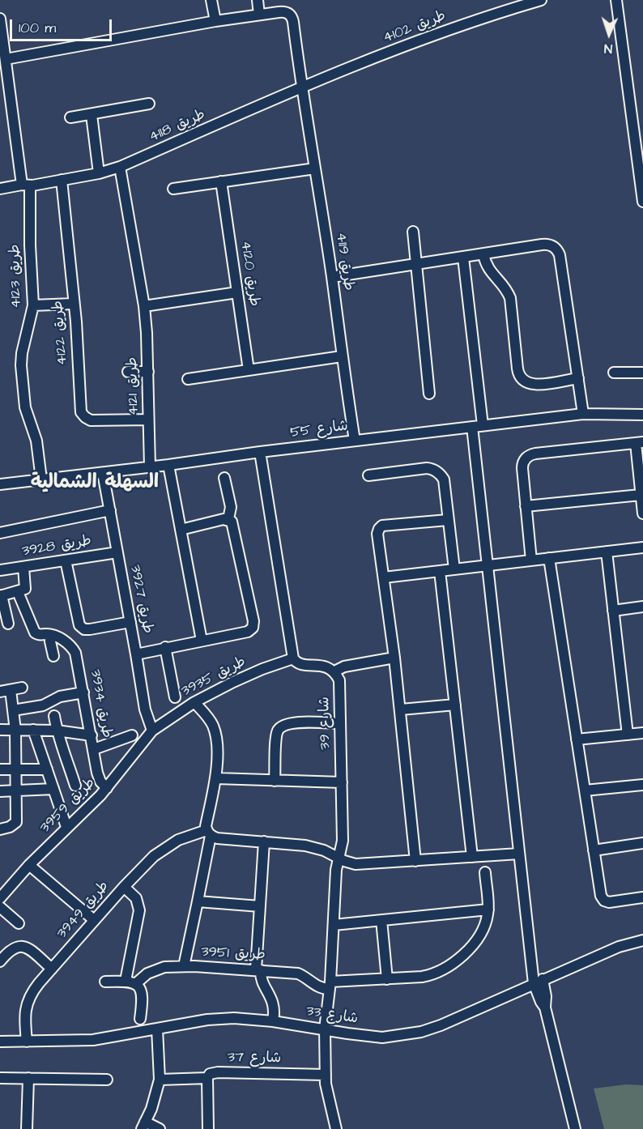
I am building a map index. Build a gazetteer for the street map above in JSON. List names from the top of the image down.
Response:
{
  "streets": {
    "street": [
      "طريق 4102",
      "طريق 4118",
      "طريق 4119",
      "طريق 4120",
      "طريق 4123",
      "طريق 4122",
      "طريق 4121",
      "شارع 55",
      "طريق 3928",
      "طريق 3927",
      "طريق 3935",
      "طريق 3934",
      "شارع 39",
      "طريق 3959",
      "طريق 3949",
      "طريق 3951",
      "شارع 33",
      "شارع 37"
    ]
  },
  "crossings": [
    ["طريق 4102", "طريق 4118"],
    ["طريق 4102", "طريق 4119"],
    ["طريق 4118", "طريق 4119"],
    ["طريق 4118", "طريق 4122"],
    ["طريق 4118", "طريق 4121"],
    ["طريق 4119", "شارع 55"],
    ["طريق 4123", "شارع 55"],
    ["طريق 4122", "طريق 4121"],
    ["طريق 4121", "شارع 55"],
    ["شارع 55", "طريق 3927"],
    ["طريق 3928", "طريق 3927"],
    ["طريق 3927", "طريق 3935"],
    ["طريق 3927", "طريق 3959"],
    ["طريق 3935", "طريق 3959"],
    ["طريق 3934", "طريق 3959"],
    ["شارع 39", "طريق 3949"],
    ["شارع 39", "طريق 3951"],
    ["شارع 39", "شارع 33"],
    ["شارع 39", "شارع 37"],
    ["طريق 3949", "شارع 33"]
  ],
  "districts": ["السهلة الشمالية"],
  "scale_bar": "100 m",
  "north": "bottom"
}
